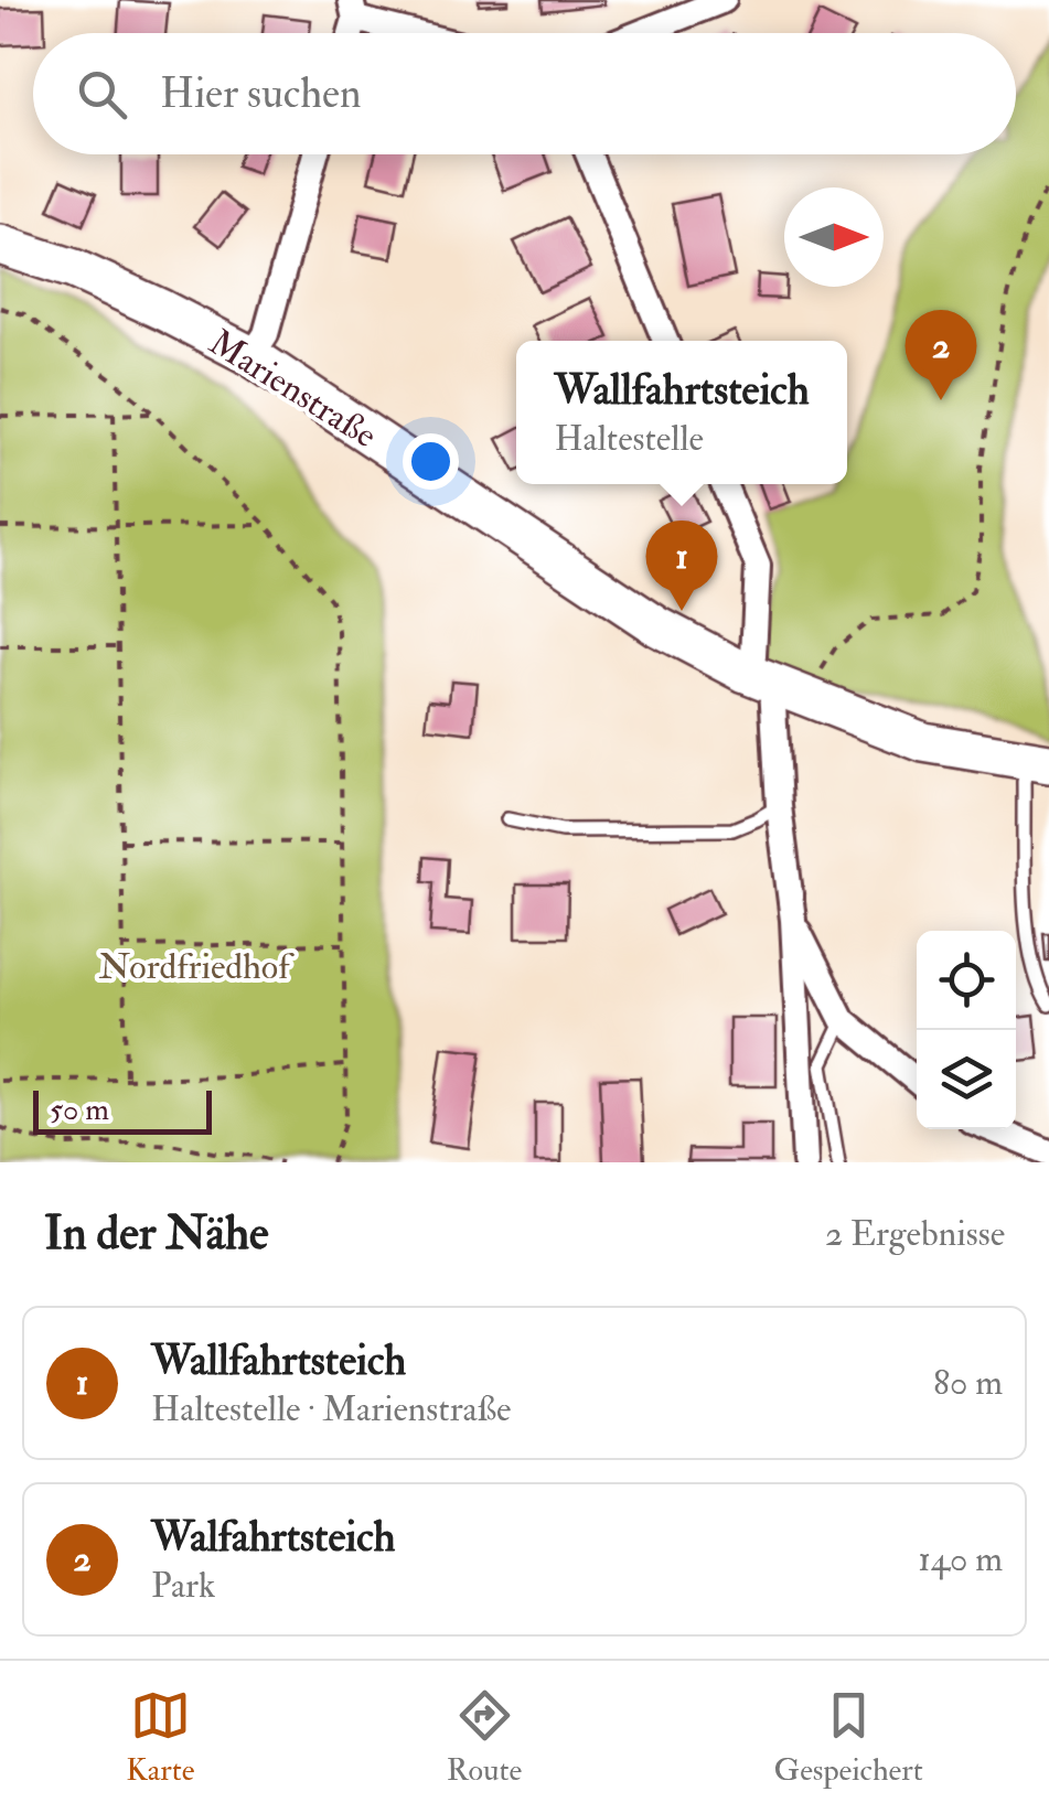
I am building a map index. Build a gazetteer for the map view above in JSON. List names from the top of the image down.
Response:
{
  "streets": {
    "main road": ["Marienstraße"]
  },
  "parks": ["Nordfriedhof"],
  "scale_bar": "50 m",
  "north": "right",
  "page": {
    "search": "Hier suchen",
    "pins": ["2", "1"],
    "popup": ["Wallfahrtsteich", "Haltestelle"],
    "scale": "50 m",
    "heading": ["In der Nähe", "2 Ergebnisse"],
    "list": [
      {
        "mark": "1",
        "name": "Wallfahrtsteich",
        "note": "Haltestelle · Marienstraße",
        "value": "80 m"
      },
      {
        "mark": "2",
        "name": "Walfahrtsteich",
        "note": "Park",
        "value": "140 m"
      }
    ],
    "nav": ["Karte", "Route", "Gespeichert"]
  }
}
